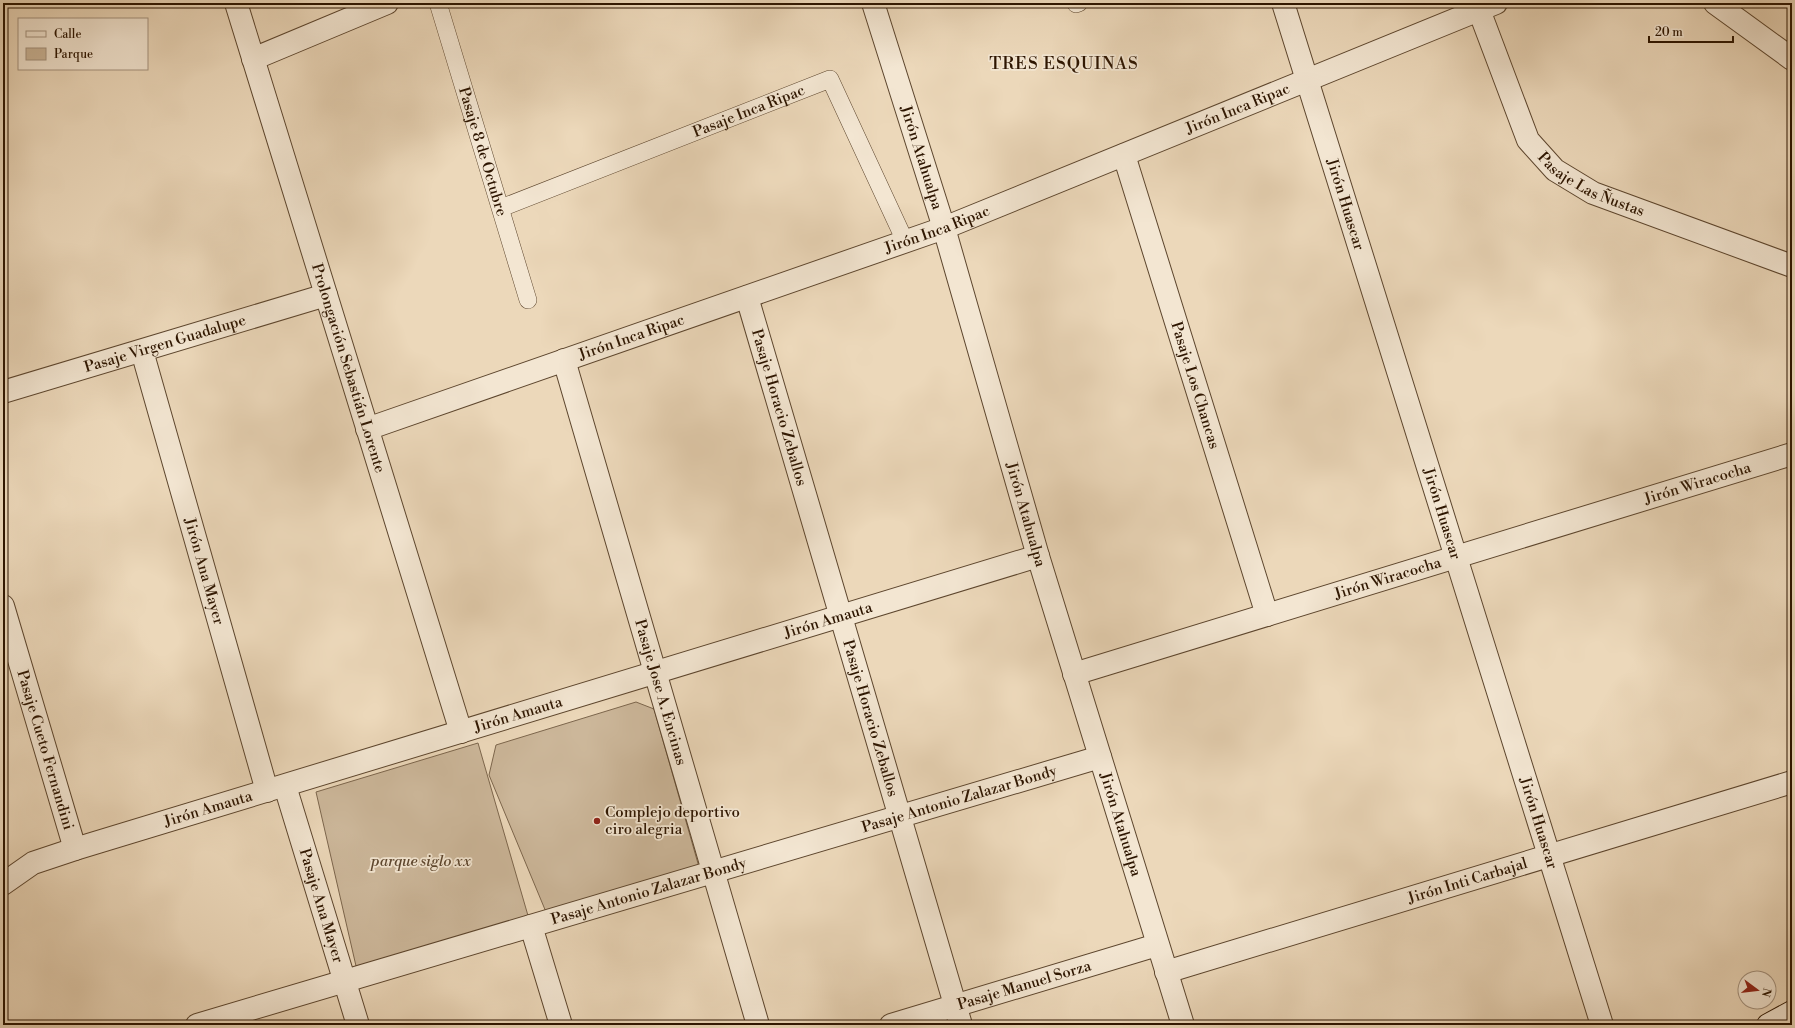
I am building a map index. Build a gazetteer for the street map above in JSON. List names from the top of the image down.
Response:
{
  "streets": {
    "street": [
      "Jirón Inca Ripac",
      "Jirón Atahualpa",
      "Pasaje Las Ñustas",
      "Jirón Huascar",
      "Pasaje Virgen Guadalupe",
      "Prolongación Sebastián Lorente",
      "Pasaje Los Chancas",
      "Pasaje Horacio Zeballos",
      "Jirón Wiracocha",
      "Jirón Ana Mayer",
      "Jirón Amauta",
      "Pasaje Jose A. Encinas",
      "Pasaje Cueto Fernandini",
      "Pasaje Antonio Zalazar Bondy",
      "Jirón Inti Carbajal",
      "Pasaje Ana Mayer",
      "Pasaje Manuel Sorza"
    ],
    "lane": ["Pasaje Inca Ripac", "Pasaje 8 de Octubre"]
  },
  "crossings": [
    ["Jirón Inca Ripac", "Pasaje Inca Ripac"],
    ["Jirón Inca Ripac", "Jirón Atahualpa"],
    ["Jirón Inca Ripac", "Pasaje Las Ñustas"],
    ["Jirón Inca Ripac", "Jirón Huascar"],
    ["Jirón Inca Ripac", "Prolongación Sebastián Lorente"],
    ["Jirón Inca Ripac", "Pasaje Los Chancas"],
    ["Jirón Inca Ripac", "Pasaje Horacio Zeballos"],
    ["Jirón Inca Ripac", "Pasaje Jose A. Encinas"],
    ["Pasaje Inca Ripac", "Pasaje 8 de Octubre"],
    ["Jirón Atahualpa", "Jirón Wiracocha"],
    ["Jirón Atahualpa", "Jirón Amauta"],
    ["Jirón Atahualpa", "Pasaje Antonio Zalazar Bondy"],
    ["Jirón Atahualpa", "Jirón Inti Carbajal"],
    ["Jirón Atahualpa", "Pasaje Manuel Sorza"],
    ["Jirón Huascar", "Jirón Wiracocha"],
    ["Jirón Huascar", "Jirón Inti Carbajal"],
    ["Pasaje Virgen Guadalupe", "Prolongación Sebastián Lorente"],
    ["Pasaje Virgen Guadalupe", "Jirón Ana Mayer"],
    ["Prolongación Sebastián Lorente", "Jirón Amauta"],
    ["Pasaje Los Chancas", "Jirón Wiracocha"],
    ["Pasaje Horacio Zeballos", "Jirón Amauta"],
    ["Pasaje Horacio Zeballos", "Pasaje Antonio Zalazar Bondy"],
    ["Pasaje Horacio Zeballos", "Pasaje Manuel Sorza"],
    ["Jirón Ana Mayer", "Jirón Amauta"],
    ["Jirón Ana Mayer", "Pasaje Ana Mayer"],
    ["Jirón Amauta", "Pasaje Jose A. Encinas"],
    ["Jirón Amauta", "Pasaje Cueto Fernandini"],
    ["Jirón Amauta", "Pasaje Ana Mayer"],
    ["Pasaje Jose A. Encinas", "Pasaje Antonio Zalazar Bondy"],
    ["Pasaje Antonio Zalazar Bondy", "Pasaje Ana Mayer"]
  ],
  "districts": ["TRES ESQUINAS"],
  "parks": ["parque siglo xx"],
  "places": ["Complejo deportivo ciro alegria"],
  "legend": ["Calle", "Parque"],
  "scale_bar": "20 m",
  "north": "right"
}
